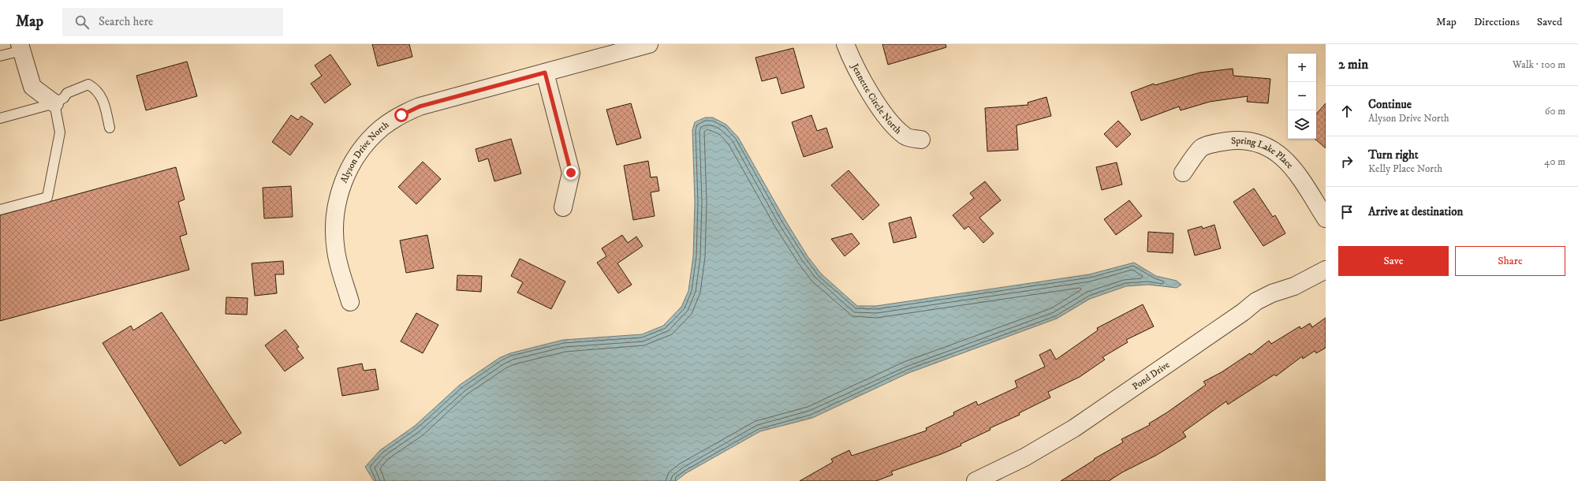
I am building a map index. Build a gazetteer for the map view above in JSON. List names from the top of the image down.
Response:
{
  "streets": {
    "street": [
      "Jennette Circle North",
      "Alyson Drive North",
      "Spring Lake Place",
      "Pond Drive"
    ]
  },
  "page": {
    "header": "Map",
    "search": "Search here",
    "nav": ["Map", "Directions", "Saved"],
    "heading": ["2 min", "Walk · 100 m"],
    "map_buttons": ["+", "−"],
    "list": [
      ["Continue", "Alyson Drive North", "60 m"],
      ["Turn right", "Kelly Place North", "40 m"],
      "Arrive at destination"
    ],
    "buttons": ["Save", "Share"]
  }
}
